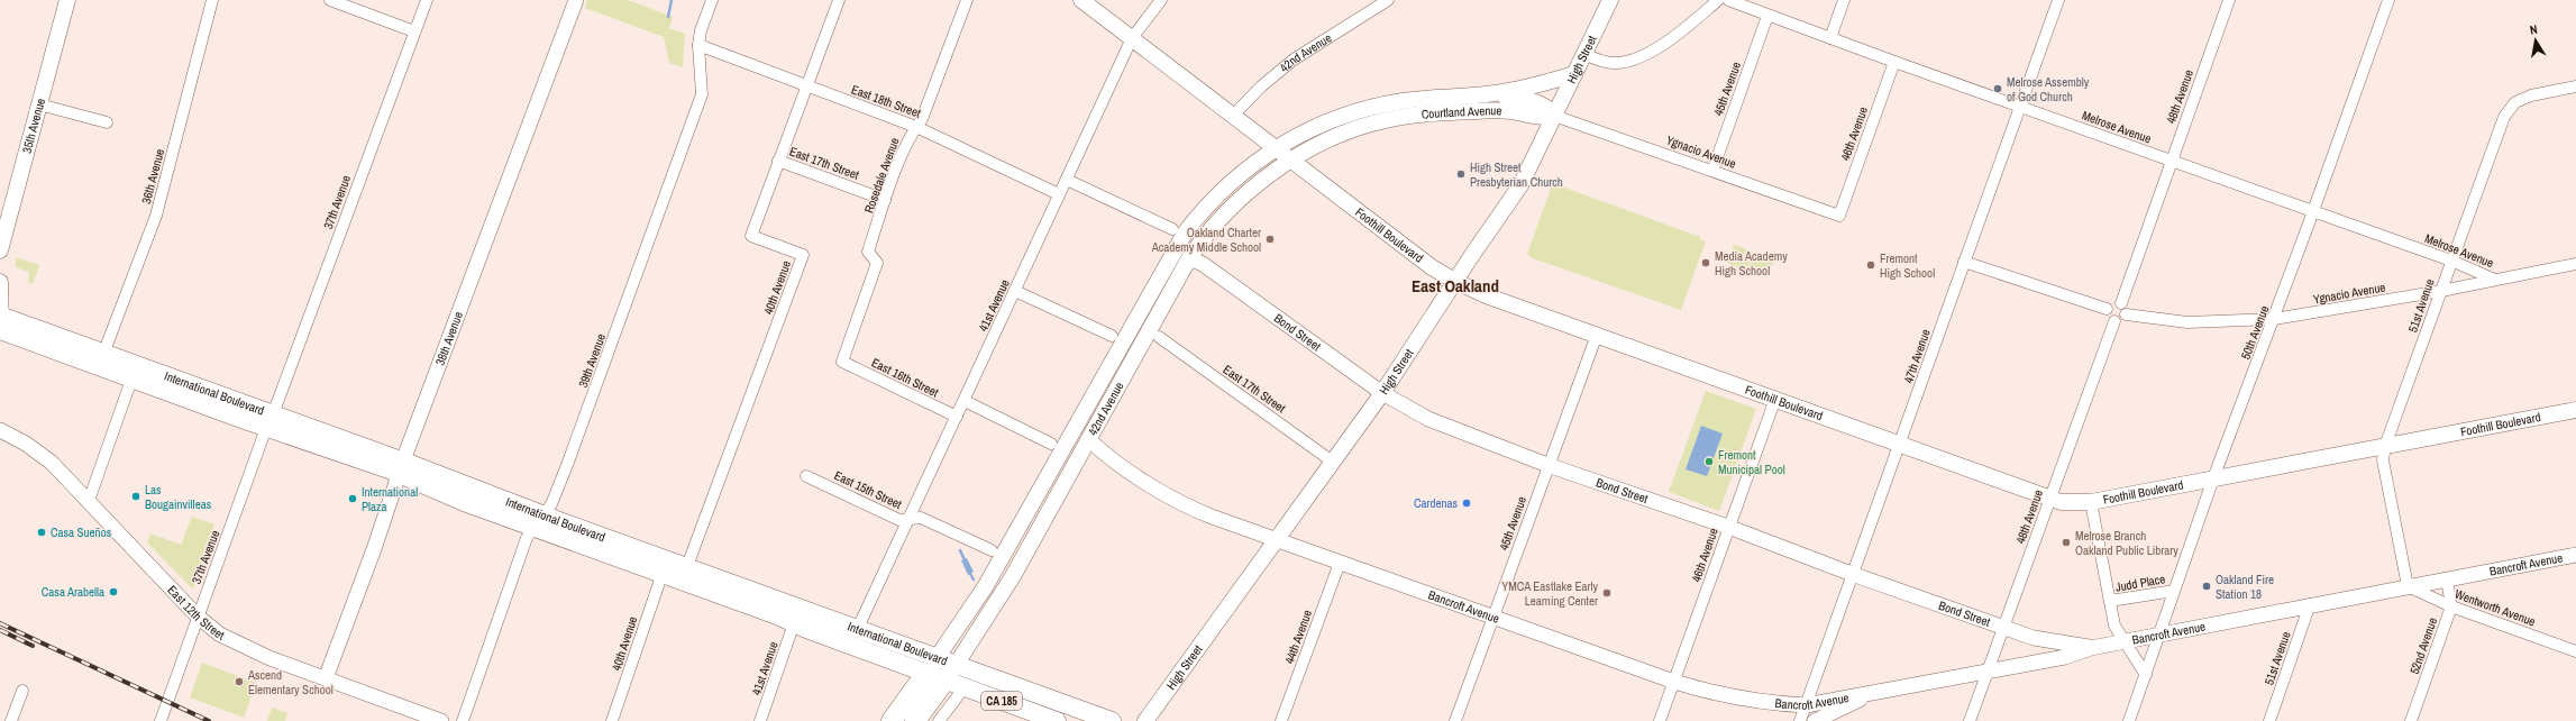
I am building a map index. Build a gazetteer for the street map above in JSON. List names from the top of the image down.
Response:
{
  "streets": {
    "main road": [
      "42nd Avenue",
      "High Street",
      "Courtland Avenue",
      "35th Avenue",
      "Foothill Boulevard",
      "International Boulevard",
      "CA 185"
    ],
    "street": [
      "45th Avenue",
      "48th Avenue",
      "East 18th Street",
      "Melrose Avenue",
      "46th Avenue",
      "Ygnacio Avenue",
      "East 17th Street",
      "Rosedale Avenue",
      "36th Avenue",
      "37th Avenue",
      "40th Avenue",
      "41st Avenue",
      "51st Avenue",
      "Bond Street",
      "50th Avenue",
      "38th Avenue",
      "47th Avenue",
      "39th Avenue",
      "East 16th Street",
      "East 15th Street",
      "Bancroft Avenue",
      "Judd Place",
      "Wentworth Avenue",
      "East 12th Street",
      "44th Avenue",
      "52nd Avenue"
    ]
  },
  "crossings": [
    ["42nd Avenue", "Courtland Avenue"],
    ["42nd Avenue", "Foothill Boulevard"],
    ["42nd Avenue", "Bond Street"],
    ["42nd Avenue", "International Boulevard"],
    ["42nd Avenue", "Bancroft Avenue"],
    ["High Street", "Courtland Avenue"],
    ["High Street", "Ygnacio Avenue"],
    ["High Street", "East 17th Street"],
    ["High Street", "Foothill Boulevard"],
    ["High Street", "Bond Street"],
    ["High Street", "Bancroft Avenue"],
    ["45th Avenue", "Melrose Avenue"],
    ["45th Avenue", "Ygnacio Avenue"],
    ["45th Avenue", "Foothill Boulevard"],
    ["45th Avenue", "Bond Street"],
    ["45th Avenue", "Bancroft Avenue"],
    ["48th Avenue", "Melrose Avenue"],
    ["48th Avenue", "Ygnacio Avenue"],
    ["48th Avenue", "Foothill Boulevard"],
    ["48th Avenue", "Bond Street"],
    ["48th Avenue", "Bancroft Avenue"],
    ["East 18th Street", "Rosedale Avenue"],
    ["East 18th Street", "40th Avenue"],
    ["East 18th Street", "41st Avenue"],
    ["East 18th Street", "39th Avenue"],
    ["Courtland Avenue", "Ygnacio Avenue"],
    ["Courtland Avenue", "Foothill Boulevard"],
    ["Melrose Avenue", "46th Avenue"],
    ["Melrose Avenue", "Ygnacio Avenue"],
    ["Melrose Avenue", "51st Avenue"],
    ["Melrose Avenue", "50th Avenue"],
    ["Melrose Avenue", "47th Avenue"],
    ["46th Avenue", "Ygnacio Avenue"],
    ["46th Avenue", "Foothill Boulevard"],
    ["46th Avenue", "Bond Street"],
    ["46th Avenue", "Bancroft Avenue"],
    ["Ygnacio Avenue", "51st Avenue"],
    ["Ygnacio Avenue", "50th Avenue"],
    ["East 17th Street", "Rosedale Avenue"],
    ["East 17th Street", "40th Avenue"],
    ["Rosedale Avenue", "East 16th Street"],
    ["36th Avenue", "International Boulevard"],
    ["37th Avenue", "International Boulevard"],
    ["37th Avenue", "East 12th Street"],
    ["Foothill Boulevard", "41st Avenue"],
    ["Foothill Boulevard", "51st Avenue"],
    ["Foothill Boulevard", "50th Avenue"],
    ["Foothill Boulevard", "47th Avenue"],
    ["40th Avenue", "International Boulevard"],
    ["41st Avenue", "East 16th Street"],
    ["41st Avenue", "International Boulevard"],
    ["41st Avenue", "East 15th Street"],
    ["51st Avenue", "Bancroft Avenue"],
    ["51st Avenue", "Wentworth Avenue"],
    ["Bond Street", "47th Avenue"],
    ["Bond Street", "Bancroft Avenue"],
    ["50th Avenue", "Bancroft Avenue"],
    ["50th Avenue", "Judd Place"],
    ["38th Avenue", "International Boulevard"],
    ["38th Avenue", "East 12th Street"],
    ["47th Avenue", "Bancroft Avenue"],
    ["39th Avenue", "International Boulevard"],
    ["Bancroft Avenue", "Wentworth Avenue"],
    ["Bancroft Avenue", "44th Avenue"],
    ["Bancroft Avenue", "52nd Avenue"],
    ["Wentworth Avenue", "52nd Avenue"]
  ],
  "districts": ["East Oakland"],
  "places": [
    "Melrose Assembly of God Church",
    "High Street Presbyterian Church",
    "Oakland Charter Academy Middle School",
    "Media Academy High School",
    "Fremont High School",
    "Fremont Municipal Pool",
    "Las Bougainvilleas",
    "International Plaza",
    "Cardenas",
    "Casa Sueños",
    "Melrose Branch Oakland Public Library",
    "Oakland Fire Station 18",
    "Casa Arabella",
    "YMCA Eastlake Early Learning Center",
    "Ascend Elementary School"
  ],
  "north": "top"
}
